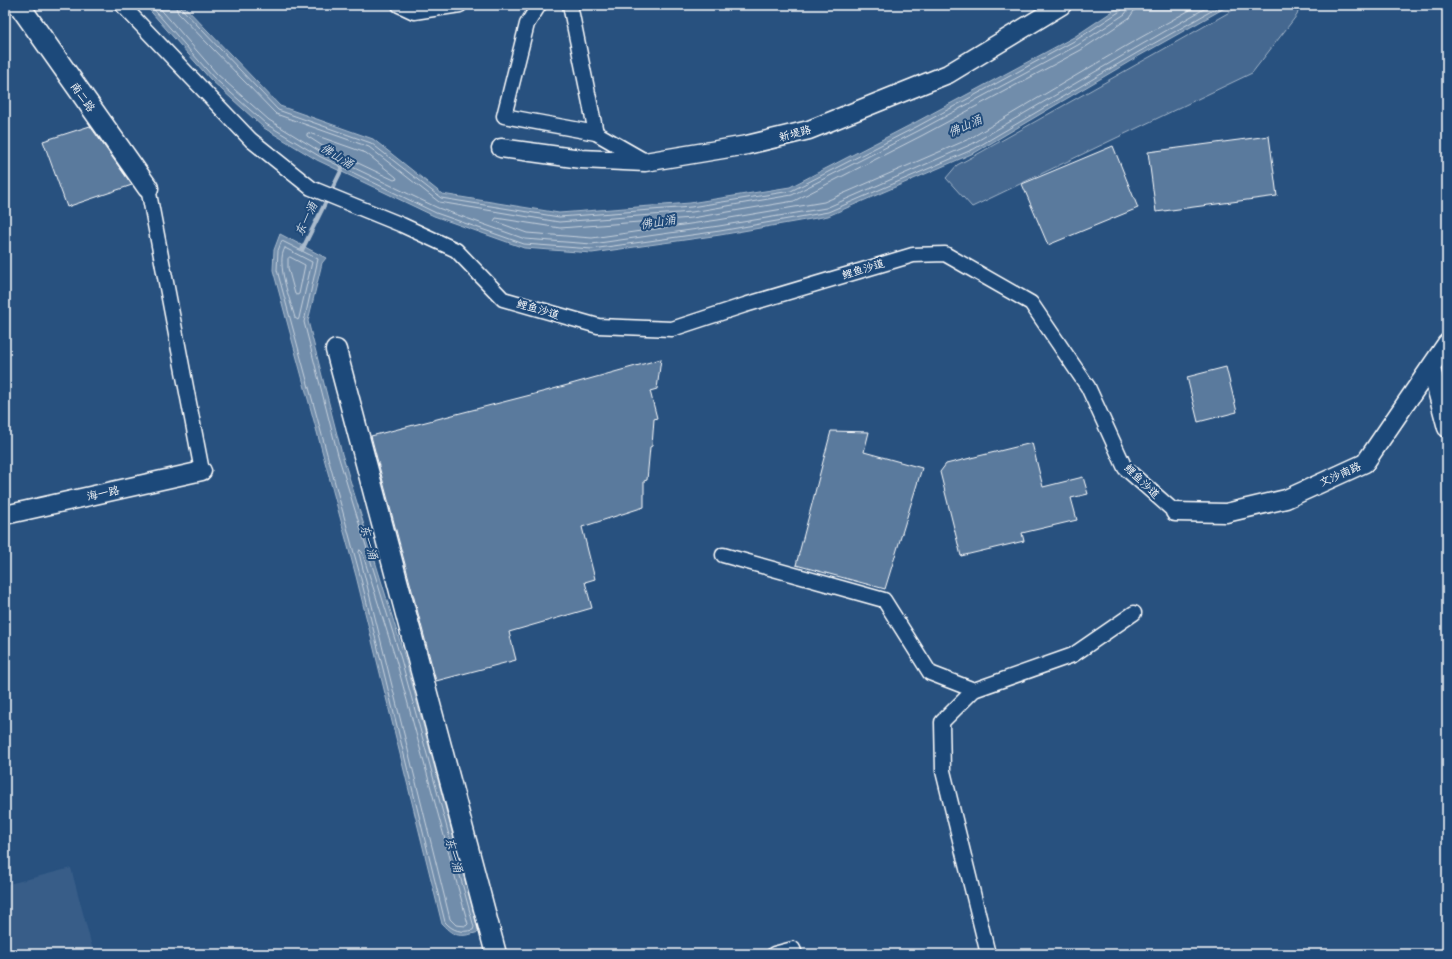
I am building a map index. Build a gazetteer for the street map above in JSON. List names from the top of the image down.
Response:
{
  "streets": {
    "main road": ["南二路"],
    "street": [
      "新堤路",
      "鲤鱼沙道",
      "文沙南路",
      "海一路"
    ]
  },
  "crossings": [
    ["鲤鱼沙道", "文沙南路"]
  ],
  "water": ["佛山涌", "东一涌"]
}
